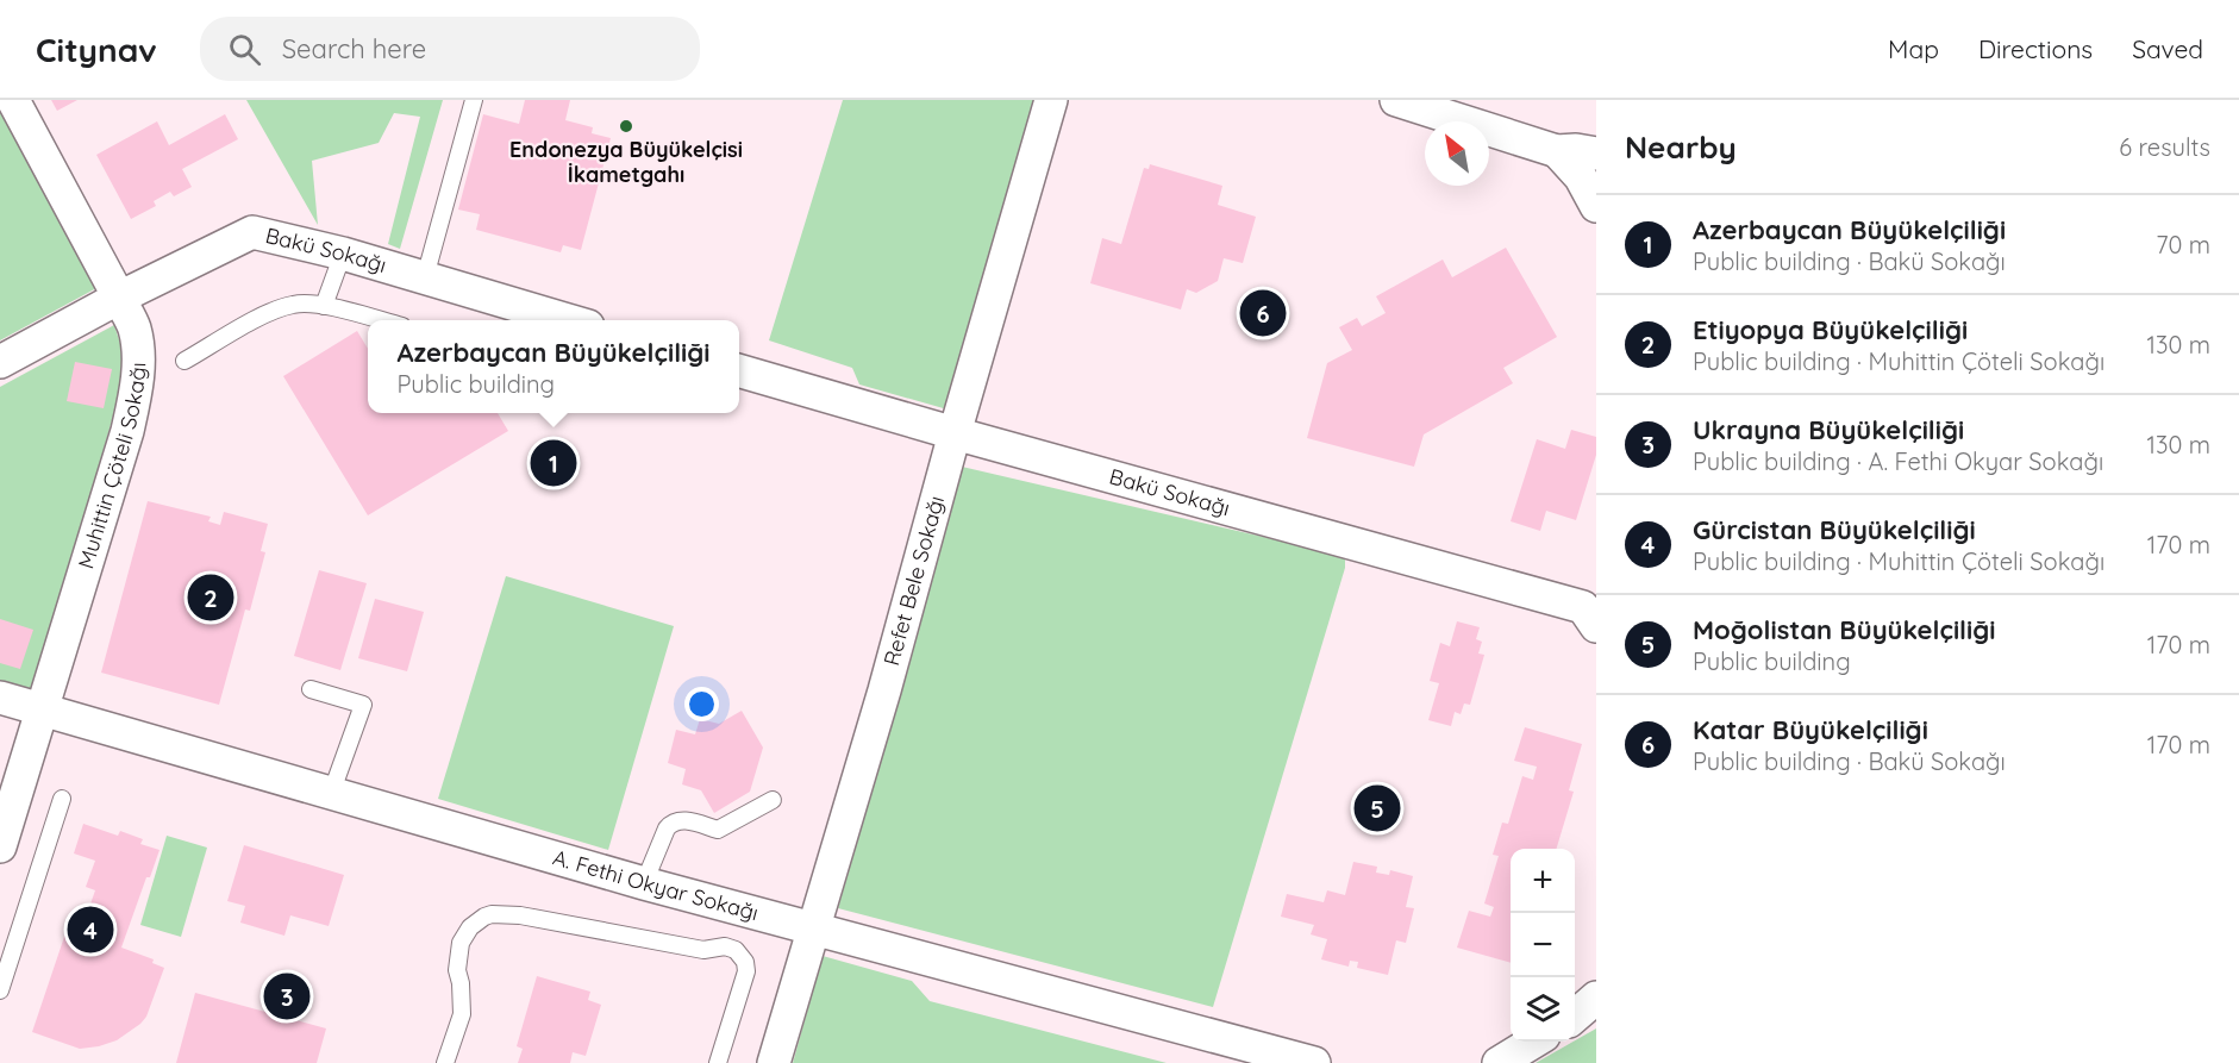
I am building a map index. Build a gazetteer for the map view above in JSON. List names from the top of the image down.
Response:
{
  "streets": {
    "street": [
      "Bakü Sokağı",
      "Muhittin Çöteli Sokağı",
      "Refet Bele Sokağı",
      "A. Fethi Okyar Sokağı"
    ]
  },
  "crossings": [
    ["Bakü Sokağı", "Muhittin Çöteli Sokağı"],
    ["Bakü Sokağı", "Refet Bele Sokağı"],
    ["Muhittin Çöteli Sokağı", "A. Fethi Okyar Sokağı"],
    ["Refet Bele Sokağı", "A. Fethi Okyar Sokağı"]
  ],
  "places": ["Endonezya Büyükelçisi İkametgahı"],
  "north": "top left",
  "page": {
    "header": "Citynav",
    "search": "Search here",
    "nav": ["Map", "Directions", "Saved"],
    "heading": ["Nearby", "6 results"],
    "list": [
      {
        "mark": "1",
        "name": "Azerbaycan Büyükelçiliği",
        "note": "Public building · Bakü Sokağı",
        "value": "70 m"
      },
      {
        "mark": "2",
        "name": "Etiyopya Büyükelçiliği",
        "note": "Public building · Muhittin Çöteli Sokağı",
        "value": "130 m"
      },
      {
        "mark": "3",
        "name": "Ukrayna Büyükelçiliği",
        "note": "Public building · A. Fethi Okyar Sokağı",
        "value": "130 m"
      },
      {
        "mark": "4",
        "name": "Gürcistan Büyükelçiliği",
        "note": "Public building · Muhittin Çöteli Sokağı",
        "value": "170 m"
      },
      {
        "mark": "5",
        "name": "Moğolistan Büyükelçiliği",
        "note": "Public building",
        "value": "170 m"
      },
      {
        "mark": "6",
        "name": "Katar Büyükelçiliği",
        "note": "Public building · Bakü Sokağı",
        "value": "170 m"
      }
    ],
    "pins": [
      "6",
      "1",
      "2",
      "5",
      "4",
      "3"
    ],
    "popup": ["Azerbaycan Büyükelçiliği", "Public building"],
    "map_buttons": ["+", "−"]
  }
}
